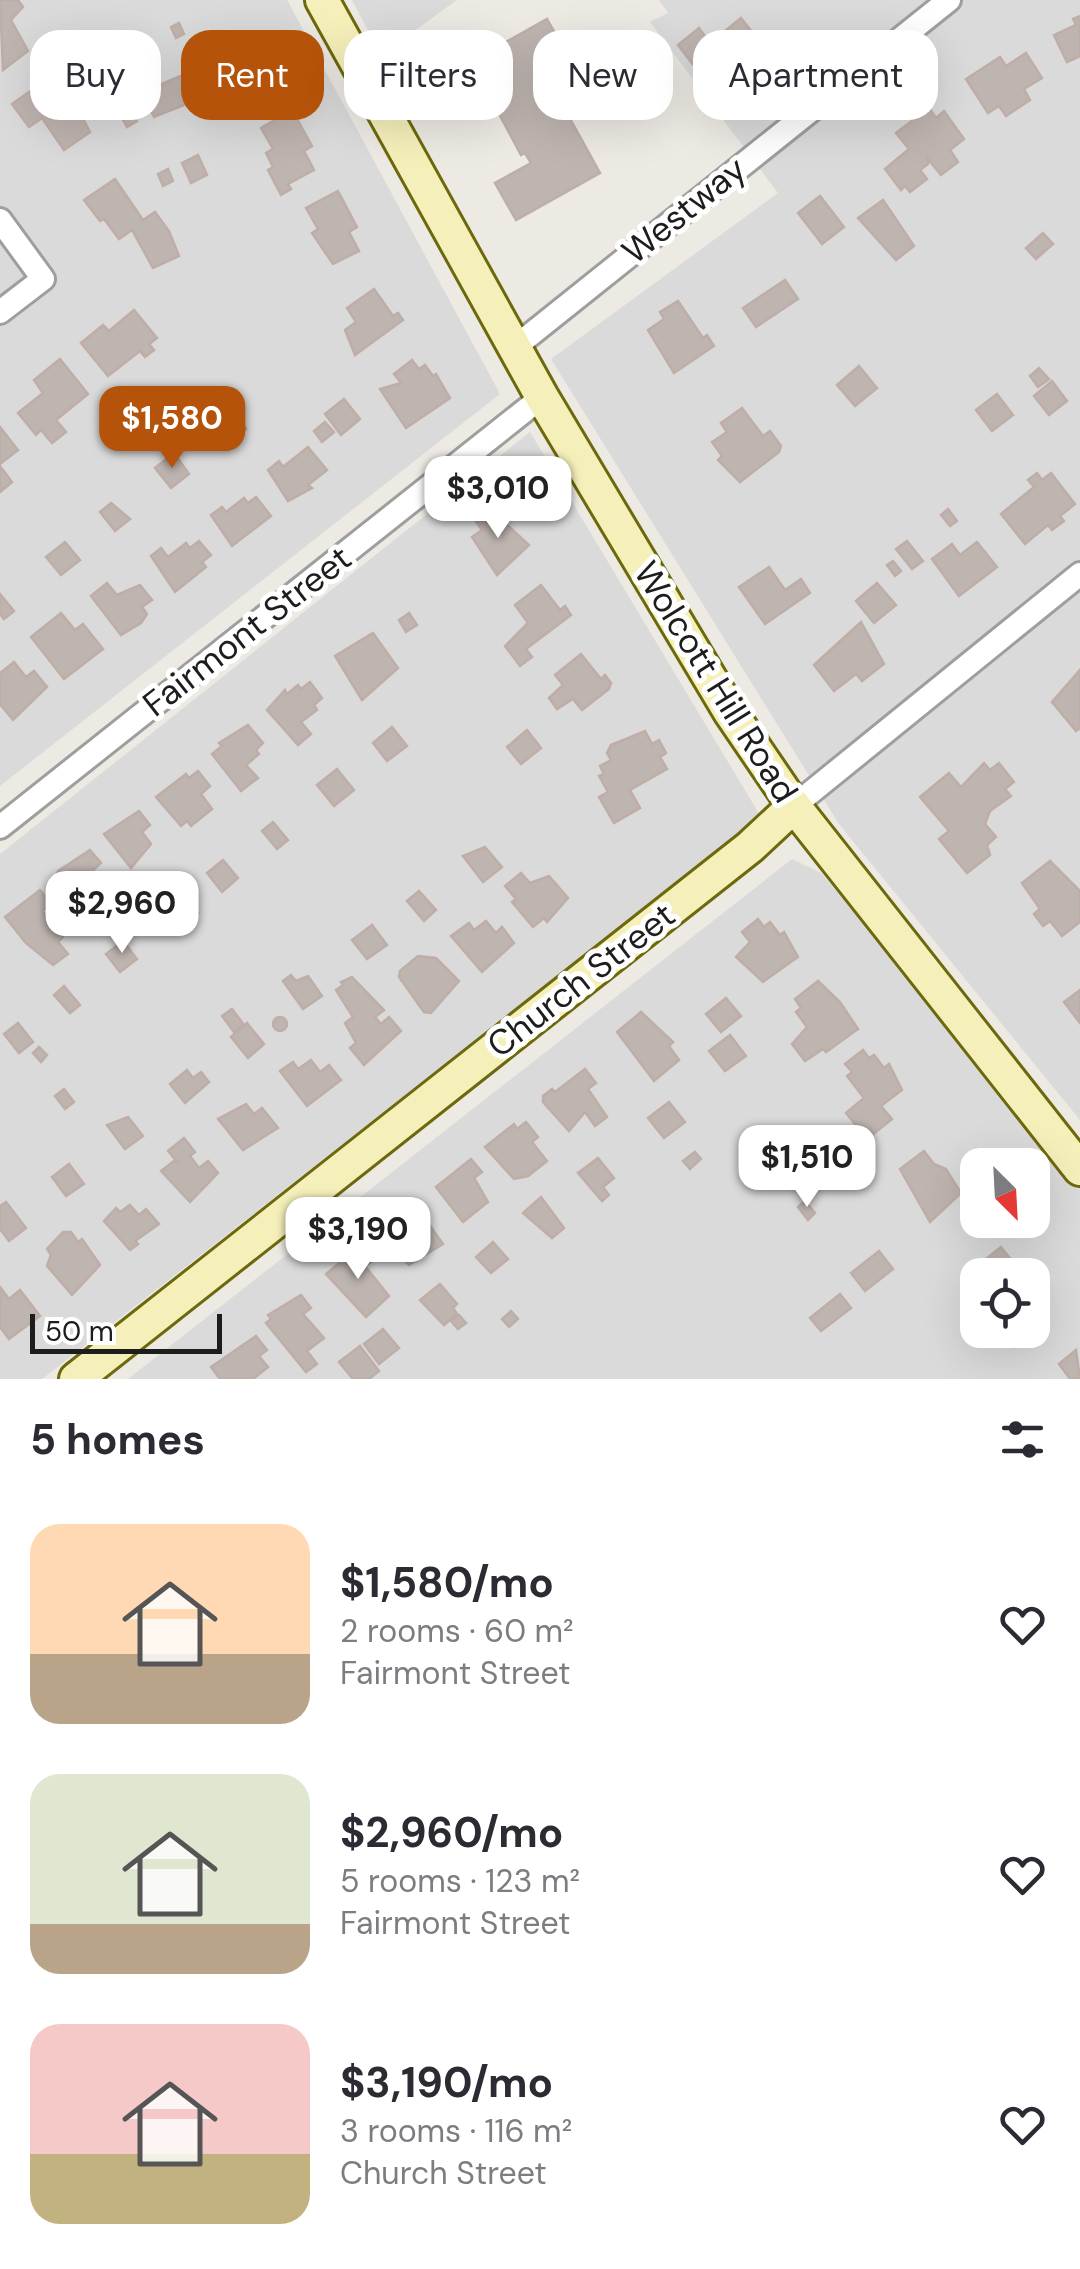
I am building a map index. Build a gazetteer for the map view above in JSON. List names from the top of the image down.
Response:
{
  "streets": {
    "street": [
      "Westway",
      "Fairmont Street",
      "Wolcott Hill Road",
      "Church Street"
    ]
  },
  "crossings": [
    ["Westway", "Wolcott Hill Road"],
    ["Fairmont Street", "Wolcott Hill Road"],
    ["Wolcott Hill Road", "Church Street"]
  ],
  "scale_bar": "50 m",
  "north": "bottom right",
  "page": {
    "chip": [
      "Buy",
      "Rent",
      "Filters",
      "New",
      "Apartment"
    ],
    "price": [
      "$1,580",
      "$3,010",
      "$2,960",
      "$1,510",
      "$3,190"
    ],
    "scale": "50 m",
    "heading": "5 homes",
    "list": [
      {
        "name": "$1,580/mo",
        "note": "2 rooms · 60 m² · Fairmont Street"
      },
      {
        "name": "$2,960/mo",
        "note": "5 rooms · 123 m² · Fairmont Street"
      },
      {
        "name": "$3,190/mo",
        "note": "3 rooms · 116 m² · Church Street"
      }
    ]
  }
}
